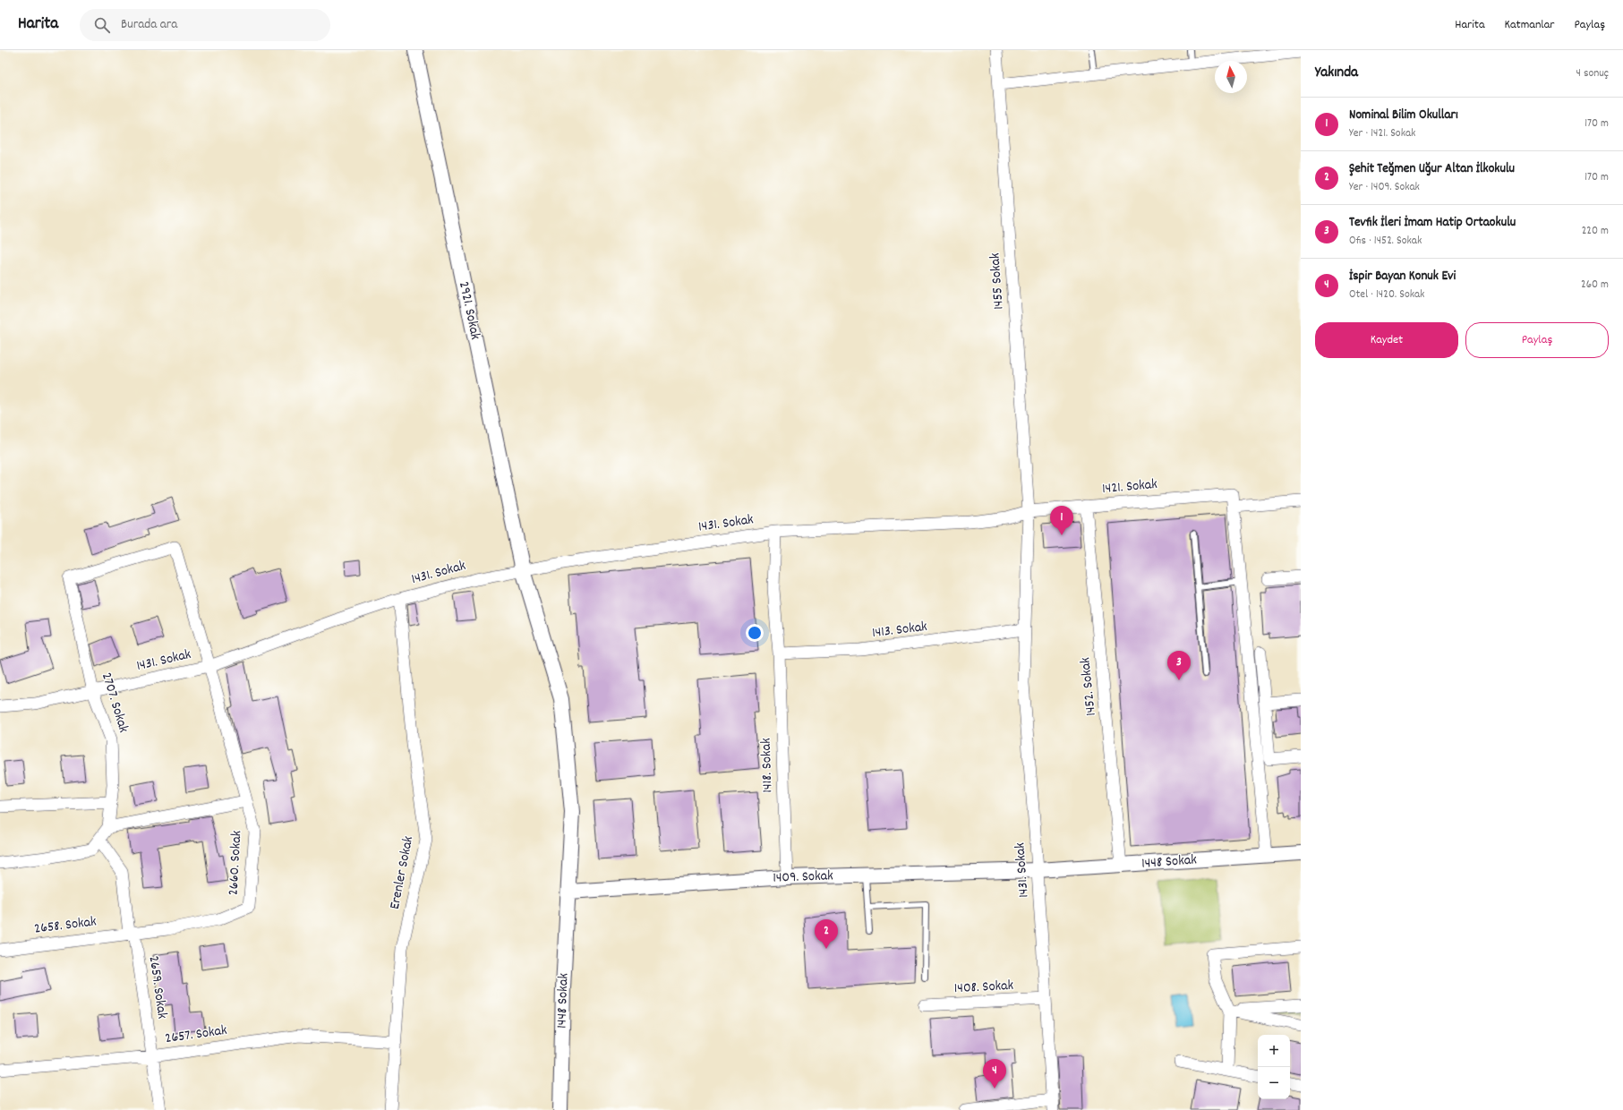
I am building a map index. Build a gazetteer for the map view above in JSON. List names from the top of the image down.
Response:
{
  "streets": {
    "street": [
      "1455 Sokak",
      "2921. Sokak",
      "1421. Sokak",
      "1431. Sokak",
      "1413. Sokak",
      "1452. Sokak",
      "2707. Sokak",
      "1418. Sokak",
      "1448 Sokak",
      "2660. Sokak",
      "Erenler Sokak",
      "1409. Sokak",
      "2658. Sokak",
      "2659. Sokak",
      "1408. Sokak",
      "2657. Sokak"
    ]
  },
  "crossings": [
    ["1455 Sokak", "1421. Sokak"],
    ["1455 Sokak", "1431. Sokak"],
    ["1455 Sokak", "1413. Sokak"],
    ["2921. Sokak", "1431. Sokak"],
    ["2921. Sokak", "1448 Sokak"],
    ["2921. Sokak", "1409. Sokak"],
    ["1421. Sokak", "1431. Sokak"],
    ["1421. Sokak", "1452. Sokak"],
    ["1431. Sokak", "1413. Sokak"],
    ["1431. Sokak", "2707. Sokak"],
    ["1431. Sokak", "1418. Sokak"],
    ["1431. Sokak", "1448 Sokak"],
    ["1431. Sokak", "2660. Sokak"],
    ["1431. Sokak", "Erenler Sokak"],
    ["1431. Sokak", "1409. Sokak"],
    ["1431. Sokak", "1408. Sokak"],
    ["1413. Sokak", "1418. Sokak"],
    ["1452. Sokak", "1448 Sokak"],
    ["2707. Sokak", "2660. Sokak"],
    ["1418. Sokak", "1409. Sokak"],
    ["1448 Sokak", "1409. Sokak"],
    ["2660. Sokak", "2658. Sokak"],
    ["2660. Sokak", "2659. Sokak"],
    ["Erenler Sokak", "2657. Sokak"],
    ["2658. Sokak", "2659. Sokak"],
    ["2659. Sokak", "2657. Sokak"]
  ],
  "north": "top",
  "page": {
    "header": "Harita",
    "search": "Burada ara",
    "nav": ["Harita", "Katmanlar", "Paylaş"],
    "heading": ["Yakında", "4 sonuç"],
    "list": [
      {
        "mark": "1",
        "name": "Nominal Bilim Okulları",
        "note": "Yer · 1421. Sokak",
        "value": "170 m"
      },
      {
        "mark": "2",
        "name": "Şehit Teğmen Uğur Altan İlkokulu",
        "note": "Yer · 1409. Sokak",
        "value": "170 m"
      },
      {
        "mark": "3",
        "name": "Tevfik İleri İmam Hatip Ortaokulu",
        "note": "Ofis · 1452. Sokak",
        "value": "220 m"
      },
      {
        "mark": "4",
        "name": "İspir Bayan Konuk Evi",
        "note": "Otel · 1420. Sokak",
        "value": "260 m"
      }
    ],
    "buttons": ["Kaydet", "Paylaş"],
    "pins": [
      "1",
      "3",
      "2",
      "4"
    ],
    "map_buttons": ["+", "−"]
  }
}
